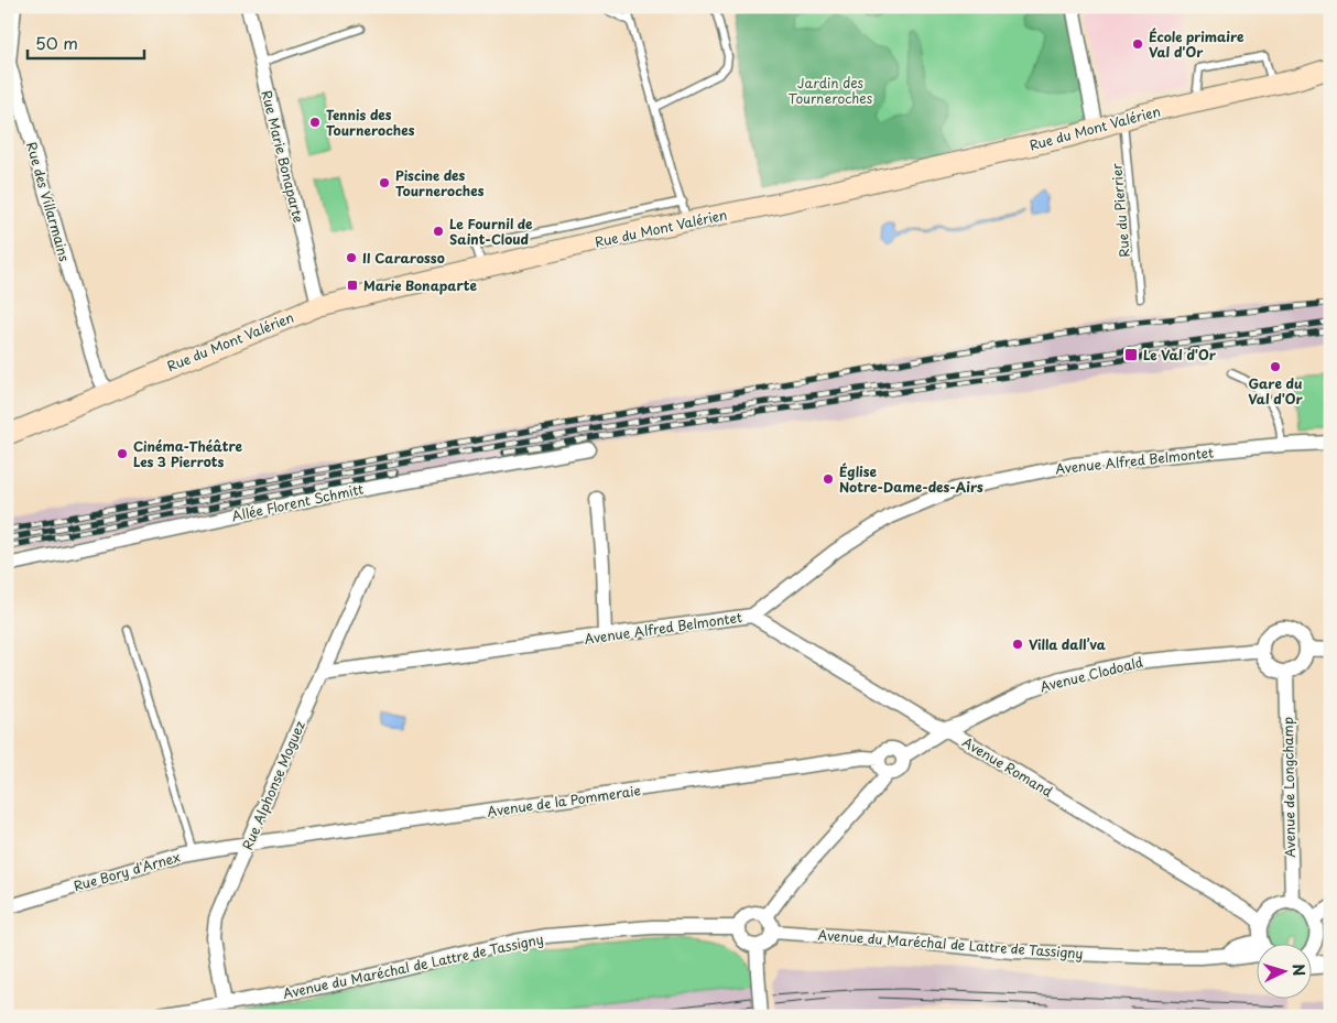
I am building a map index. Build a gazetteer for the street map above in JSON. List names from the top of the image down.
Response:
{
  "streets": {
    "main road": ["Rue du Mont Valérien"],
    "street": [
      "Rue Marie Bonaparte",
      "Rue des Villarmains",
      "Avenue Alfred Belmontet",
      "Allée Florent Schmitt",
      "Avenue Clodoald",
      "Avenue Romand",
      "Rue Alphonse Moguez",
      "Avenue de Longchamp",
      "Avenue de la Pommeraie",
      "Rue Bory d'Arnex",
      "Avenue du Maréchal de Lattre de Tassigny"
    ],
    "lane": ["Rue du Pierrier"]
  },
  "crossings": [
    ["Rue du Mont Valérien", "Rue Marie Bonaparte"],
    ["Rue du Mont Valérien", "Rue des Villarmains"],
    ["Rue du Mont Valérien", "Rue du Pierrier"],
    ["Avenue Alfred Belmontet", "Avenue Romand"],
    ["Avenue Alfred Belmontet", "Rue Alphonse Moguez"],
    ["Avenue Clodoald", "Avenue Romand"],
    ["Avenue Clodoald", "Avenue de Longchamp"],
    ["Avenue Clodoald", "Avenue de la Pommeraie"],
    ["Rue Alphonse Moguez", "Avenue de la Pommeraie"],
    ["Rue Alphonse Moguez", "Rue Bory d'Arnex"],
    ["Rue Alphonse Moguez", "Avenue du Maréchal de Lattre de Tassigny"],
    ["Avenue de la Pommeraie", "Rue Bory d'Arnex"]
  ],
  "parks": ["Jardin des Tourneroches"],
  "places": {
    "other": [
      "École primaire Val d'Or",
      "Tennis des Tourneroches",
      "Piscine des Tourneroches",
      "Le Fournil de Saint-Cloud",
      "II Cararosso",
      "Gare du Val d'Or",
      "Cinéma-Théâtre Les 3 Pierrots",
      "Église Notre-Dame-des-Airs",
      "Villa dall’va"
    ],
    "transit": ["Marie Bonaparte", "Le Val d'Or"]
  },
  "scale_bar": "50 m",
  "north": "right"
}
